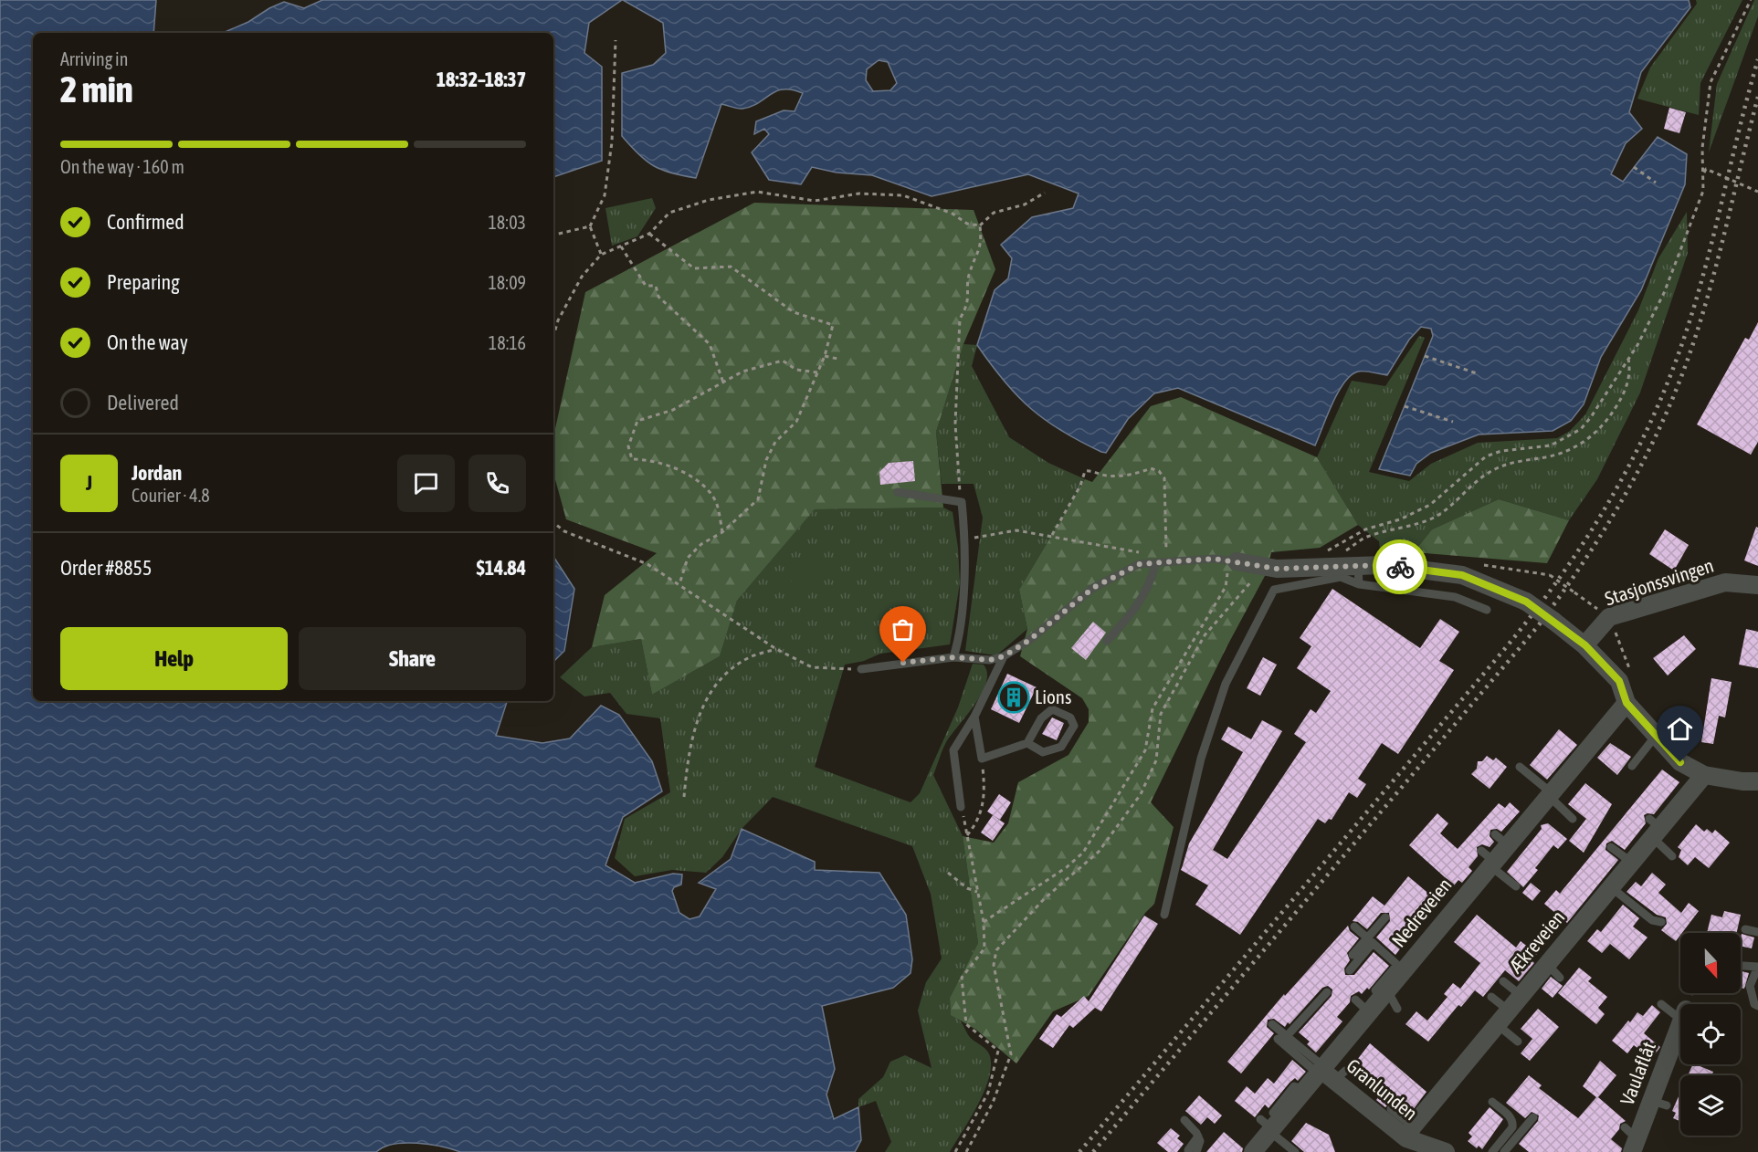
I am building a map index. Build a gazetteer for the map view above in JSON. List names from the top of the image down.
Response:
{
  "streets": {
    "street": [
      "Stasjonssvingen",
      "Nedreveien",
      "Ækreveien",
      "Vaulaflåt",
      "Granlunden"
    ]
  },
  "crossings": [
    ["Nedreveien", "Granlunden"],
    ["Ækreveien", "Granlunden"]
  ],
  "places": {
    "building": ["Lions"]
  },
  "north": "bottom",
  "page": {
    "heading": ["2 min", "Arriving in", "18:32–18:37"],
    "panel": [
      "Jordan",
      "Courier · 4.8",
      "Order #8855",
      "$14.84"
    ],
    "bar": "On the way · 160 m",
    "list": [
      ["Confirmed", "18:03"],
      ["Preparing", "18:09"],
      ["On the way", "18:16"],
      "Delivered"
    ],
    "round": "J",
    "buttons": ["Help", "Share"]
  }
}
